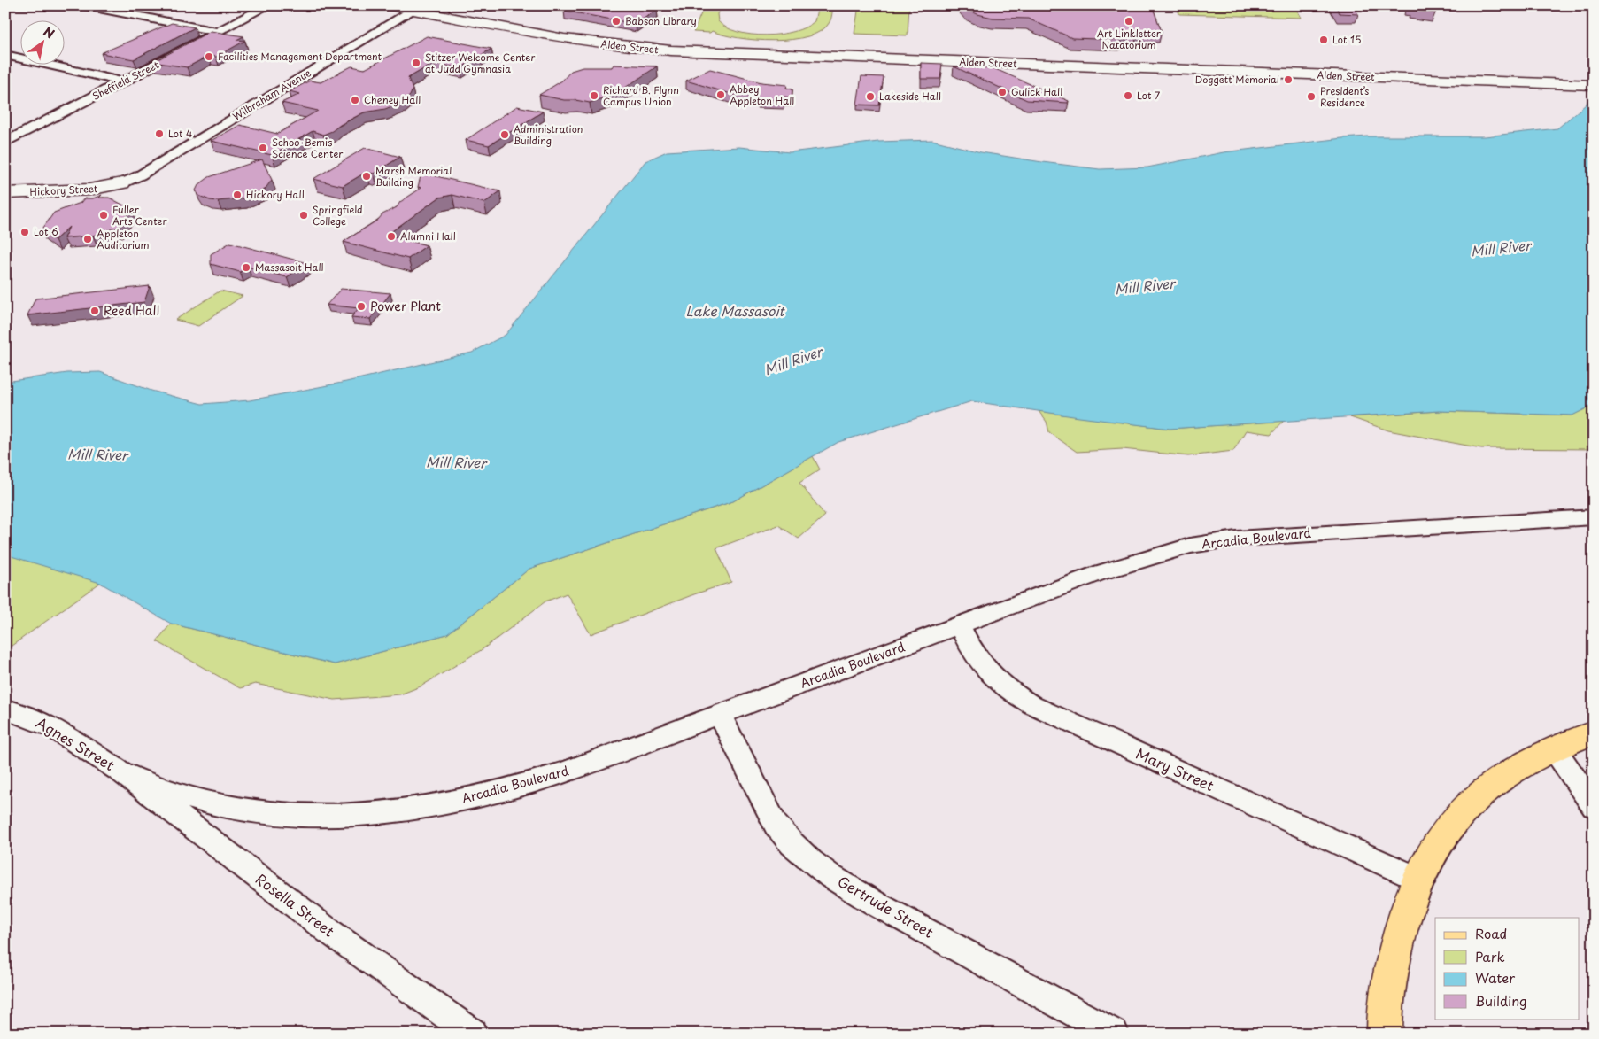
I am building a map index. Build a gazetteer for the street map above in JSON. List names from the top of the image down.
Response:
{
  "streets": {
    "main road": ["Alden Street", "Hickory Street"],
    "street": [
      "Sheffield Street",
      "Wilbraham Avenue",
      "Arcadia Boulevard",
      "Agnes Street",
      "Mary Street",
      "Rosella Street",
      "Gertrude Street"
    ]
  },
  "crossings": [
    ["Alden Street", "Wilbraham Avenue"],
    ["Wilbraham Avenue", "Hickory Street"],
    ["Arcadia Boulevard", "Agnes Street"],
    ["Arcadia Boulevard", "Mary Street"],
    ["Arcadia Boulevard", "Rosella Street"],
    ["Arcadia Boulevard", "Gertrude Street"],
    ["Agnes Street", "Rosella Street"]
  ],
  "water": ["Mill River", "Lake Massasoit"],
  "places": [
    "Babson Library",
    "Art Linkletter Natatorium",
    "Lot 15",
    "Facilities Management Department",
    "Stitzer Welcome Center at Judd Gymnasia",
    "Doggett Memorial",
    "Gulick Hall",
    "Abbey Appleton Hall",
    "Richard B. Flynn Campus Union",
    "Lot 7",
    "Lakeside Hall",
    "President’s Residence",
    "Cheney Hall",
    "Lot 4",
    "Administration Building",
    "Schoo-Bemis Science Center",
    "Marsh Memorial Building",
    "Hickory Hall",
    "Fuller Arts Center",
    "Springfield College",
    "Lot 6",
    "Alumni Hall",
    "Appleton Auditorium",
    "Massasoit Hall",
    "Power Plant",
    "Reed Hall"
  ],
  "legend": [
    "Road",
    "Park",
    "Water",
    "Building"
  ],
  "north": "top right"
}
